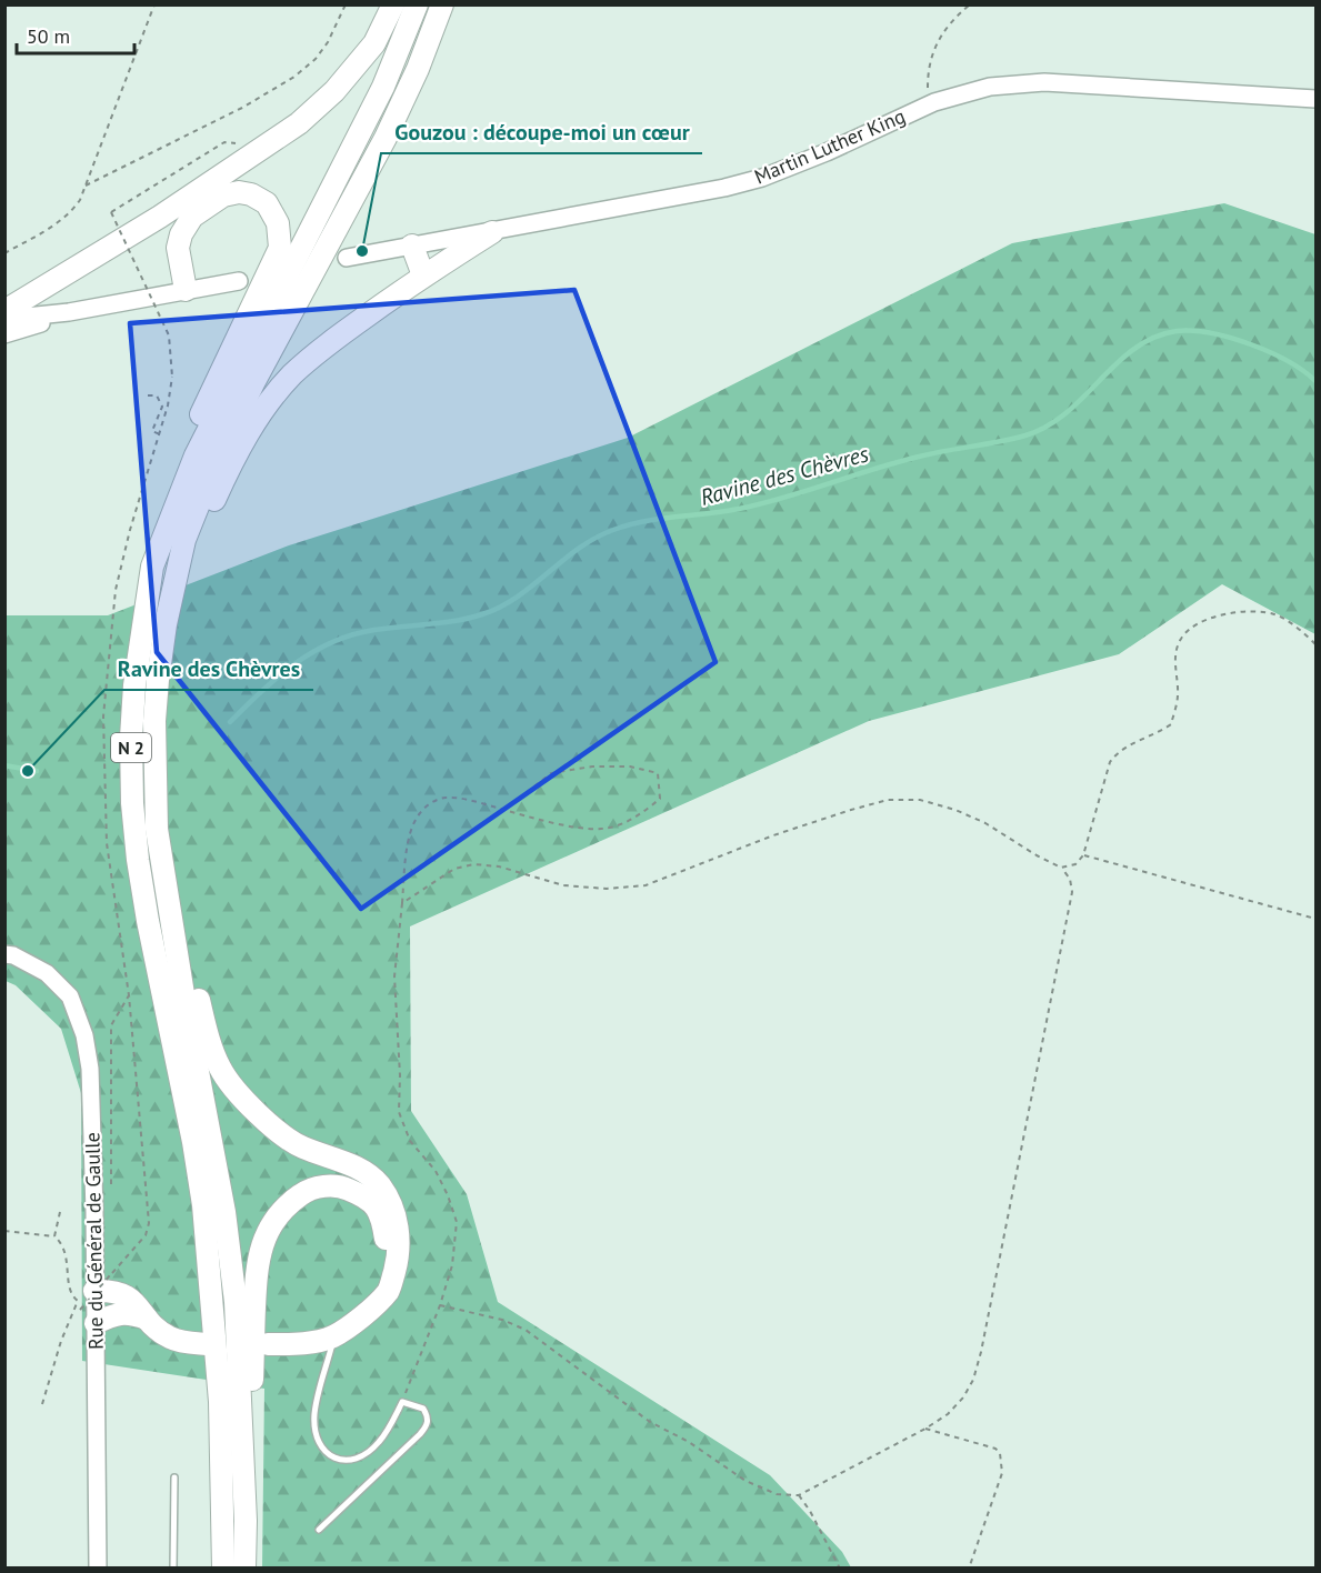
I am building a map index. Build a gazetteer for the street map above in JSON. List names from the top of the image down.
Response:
{
  "streets": {
    "highway": ["N 2"],
    "street": ["Martin Luther King", "Rue du Général de Gaulle"]
  },
  "water": ["Ravine des Chèvres"],
  "places": ["Gouzou : découpe-moi un cœur", "Ravine des Chèvres"],
  "scale_bar": "50 m"
}
